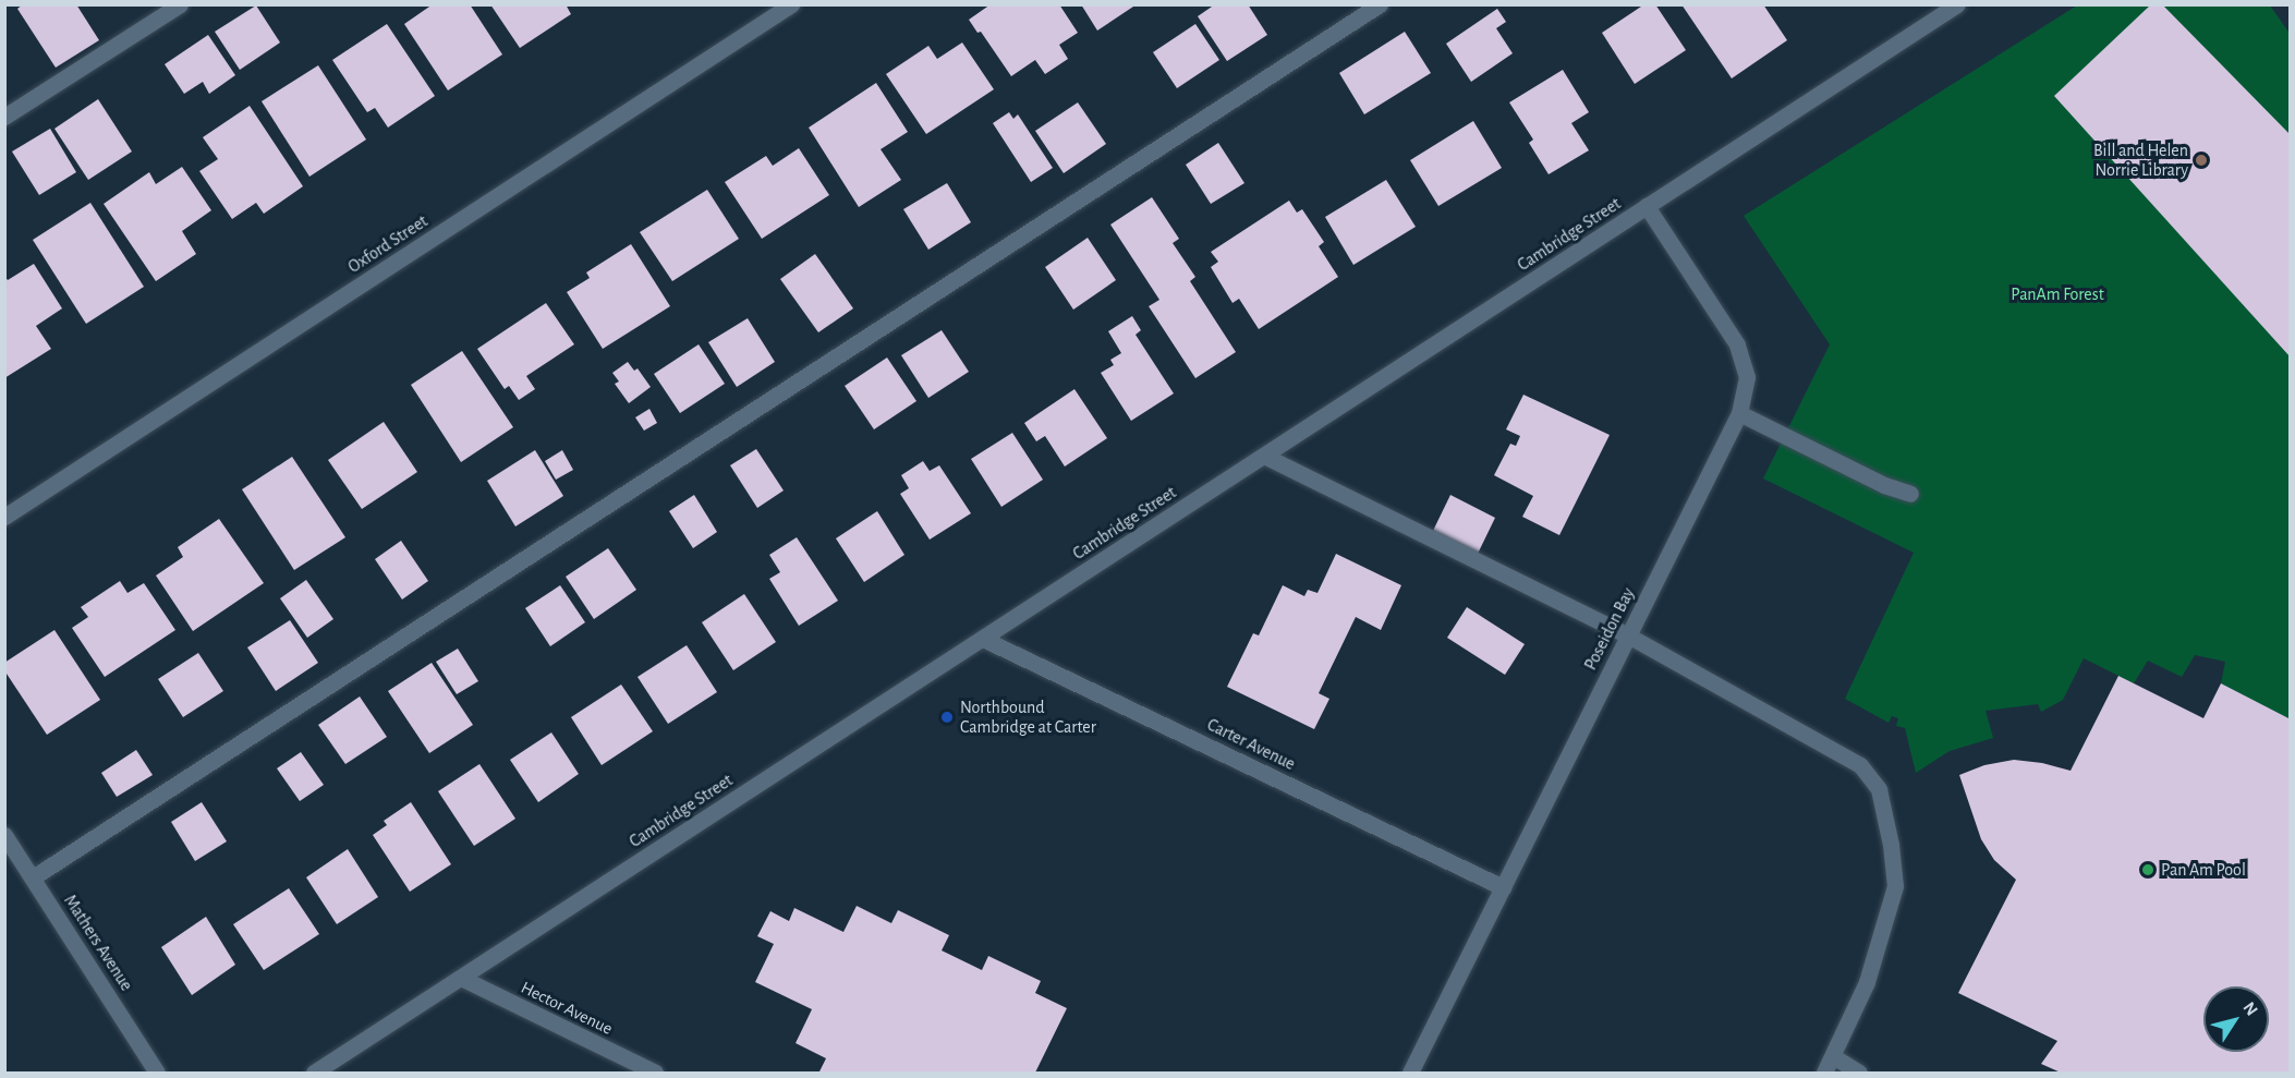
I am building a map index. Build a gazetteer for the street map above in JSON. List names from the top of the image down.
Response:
{
  "streets": {
    "street": [
      "Cambridge Street",
      "Oxford Street",
      "Poseidon Bay",
      "Carter Avenue",
      "Mathers Avenue",
      "Hector Avenue"
    ]
  },
  "crossings": [
    ["Cambridge Street", "Poseidon Bay"],
    ["Cambridge Street", "Carter Avenue"],
    ["Cambridge Street", "Hector Avenue"],
    ["Poseidon Bay", "Carter Avenue"]
  ],
  "parks": ["PanAm Forest"],
  "places": ["Bill and Helen Norrie Library", "Northbound Cambridge at Carter", "Pan Am Pool"],
  "north": "top right"
}
